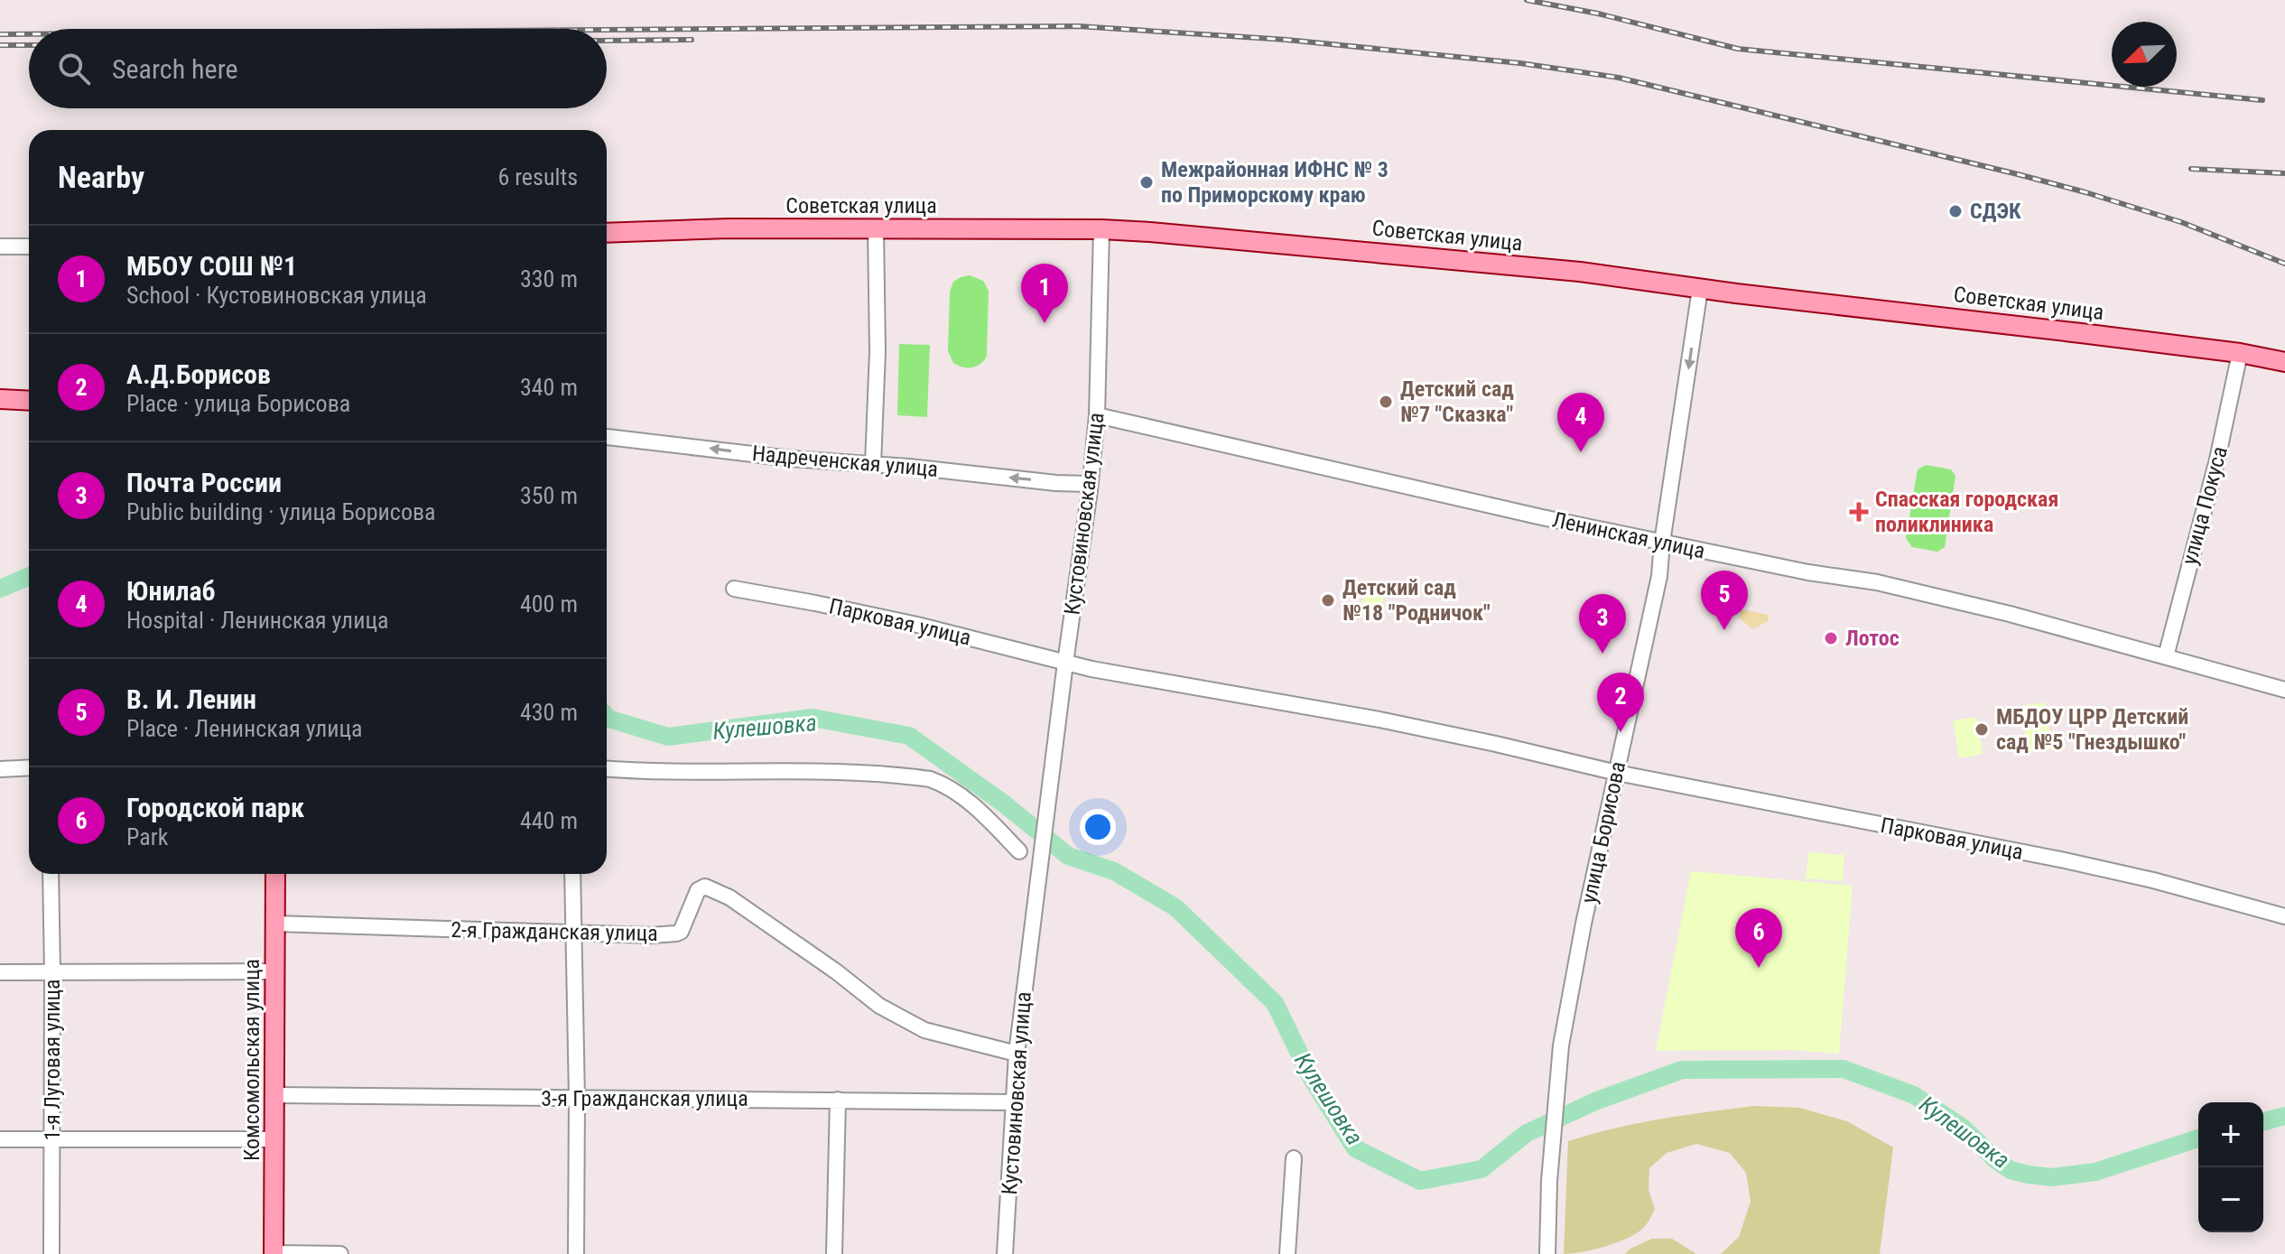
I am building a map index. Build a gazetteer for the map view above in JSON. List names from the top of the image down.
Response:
{
  "streets": {
    "main road": ["Советская улица", "Комсомольская улица"],
    "street": [
      "Надреченская улица",
      "улица Покуса",
      "Кустовиновская улица",
      "Ленинская улица",
      "Парковая улица",
      "улица Борисова",
      "2-я Гражданская улица",
      "1-я Луговая улица",
      "3-я Гражданская улица"
    ]
  },
  "crossings": [
    ["Советская улица", "улица Покуса"],
    ["Советская улица", "Кустовиновская улица"],
    ["Советская улица", "улица Борисова"],
    ["Надреченская улица", "Кустовиновская улица"],
    ["улица Покуса", "Ленинская улица"],
    ["Кустовиновская улица", "Ленинская улица"],
    ["Кустовиновская улица", "Парковая улица"],
    ["Кустовиновская улица", "2-я Гражданская улица"],
    ["Кустовиновская улица", "3-я Гражданская улица"],
    ["Ленинская улица", "улица Борисова"],
    ["Парковая улица", "улица Борисова"],
    ["2-я Гражданская улица", "Комсомольская улица"],
    ["Комсомольская улица", "3-я Гражданская улица"]
  ],
  "one_way": ["Надреченская улица"],
  "water": ["Кулешовка"],
  "places": {
    "other": [
      "Межрайонная ИФНС № 3 по Приморскому краю",
      "СДЭК",
      "Детский сад №7 \"Сказка\"",
      "Детский сад №18 \"Родничок\"",
      "Лотос",
      "МБДОУ ЦРР Детский сад №5 \"Гнездышко\""
    ],
    "health": ["Спасская городская поликлиника"]
  },
  "north": "bottom left",
  "page": {
    "search": "Search here",
    "heading": ["Nearby", "6 results"],
    "list": [
      {
        "mark": "1",
        "name": "МБОУ СОШ №1",
        "note": "School · Кустовиновская улица",
        "value": "330 m"
      },
      {
        "mark": "2",
        "name": "А.Д.Борисов",
        "note": "Place · улица Борисова",
        "value": "340 m"
      },
      {
        "mark": "3",
        "name": "Почта России",
        "note": "Public building · улица Борисова",
        "value": "350 m"
      },
      {
        "mark": "4",
        "name": "Юнилаб",
        "note": "Hospital · Ленинская улица",
        "value": "400 m"
      },
      {
        "mark": "5",
        "name": "В. И. Ленин",
        "note": "Place · Ленинская улица",
        "value": "430 m"
      },
      {
        "mark": "6",
        "name": "Городской парк",
        "note": "Park",
        "value": "440 m"
      }
    ],
    "pins": [
      "1",
      "4",
      "5",
      "3",
      "2",
      "6"
    ],
    "map_buttons": ["+", "−"]
  }
}
